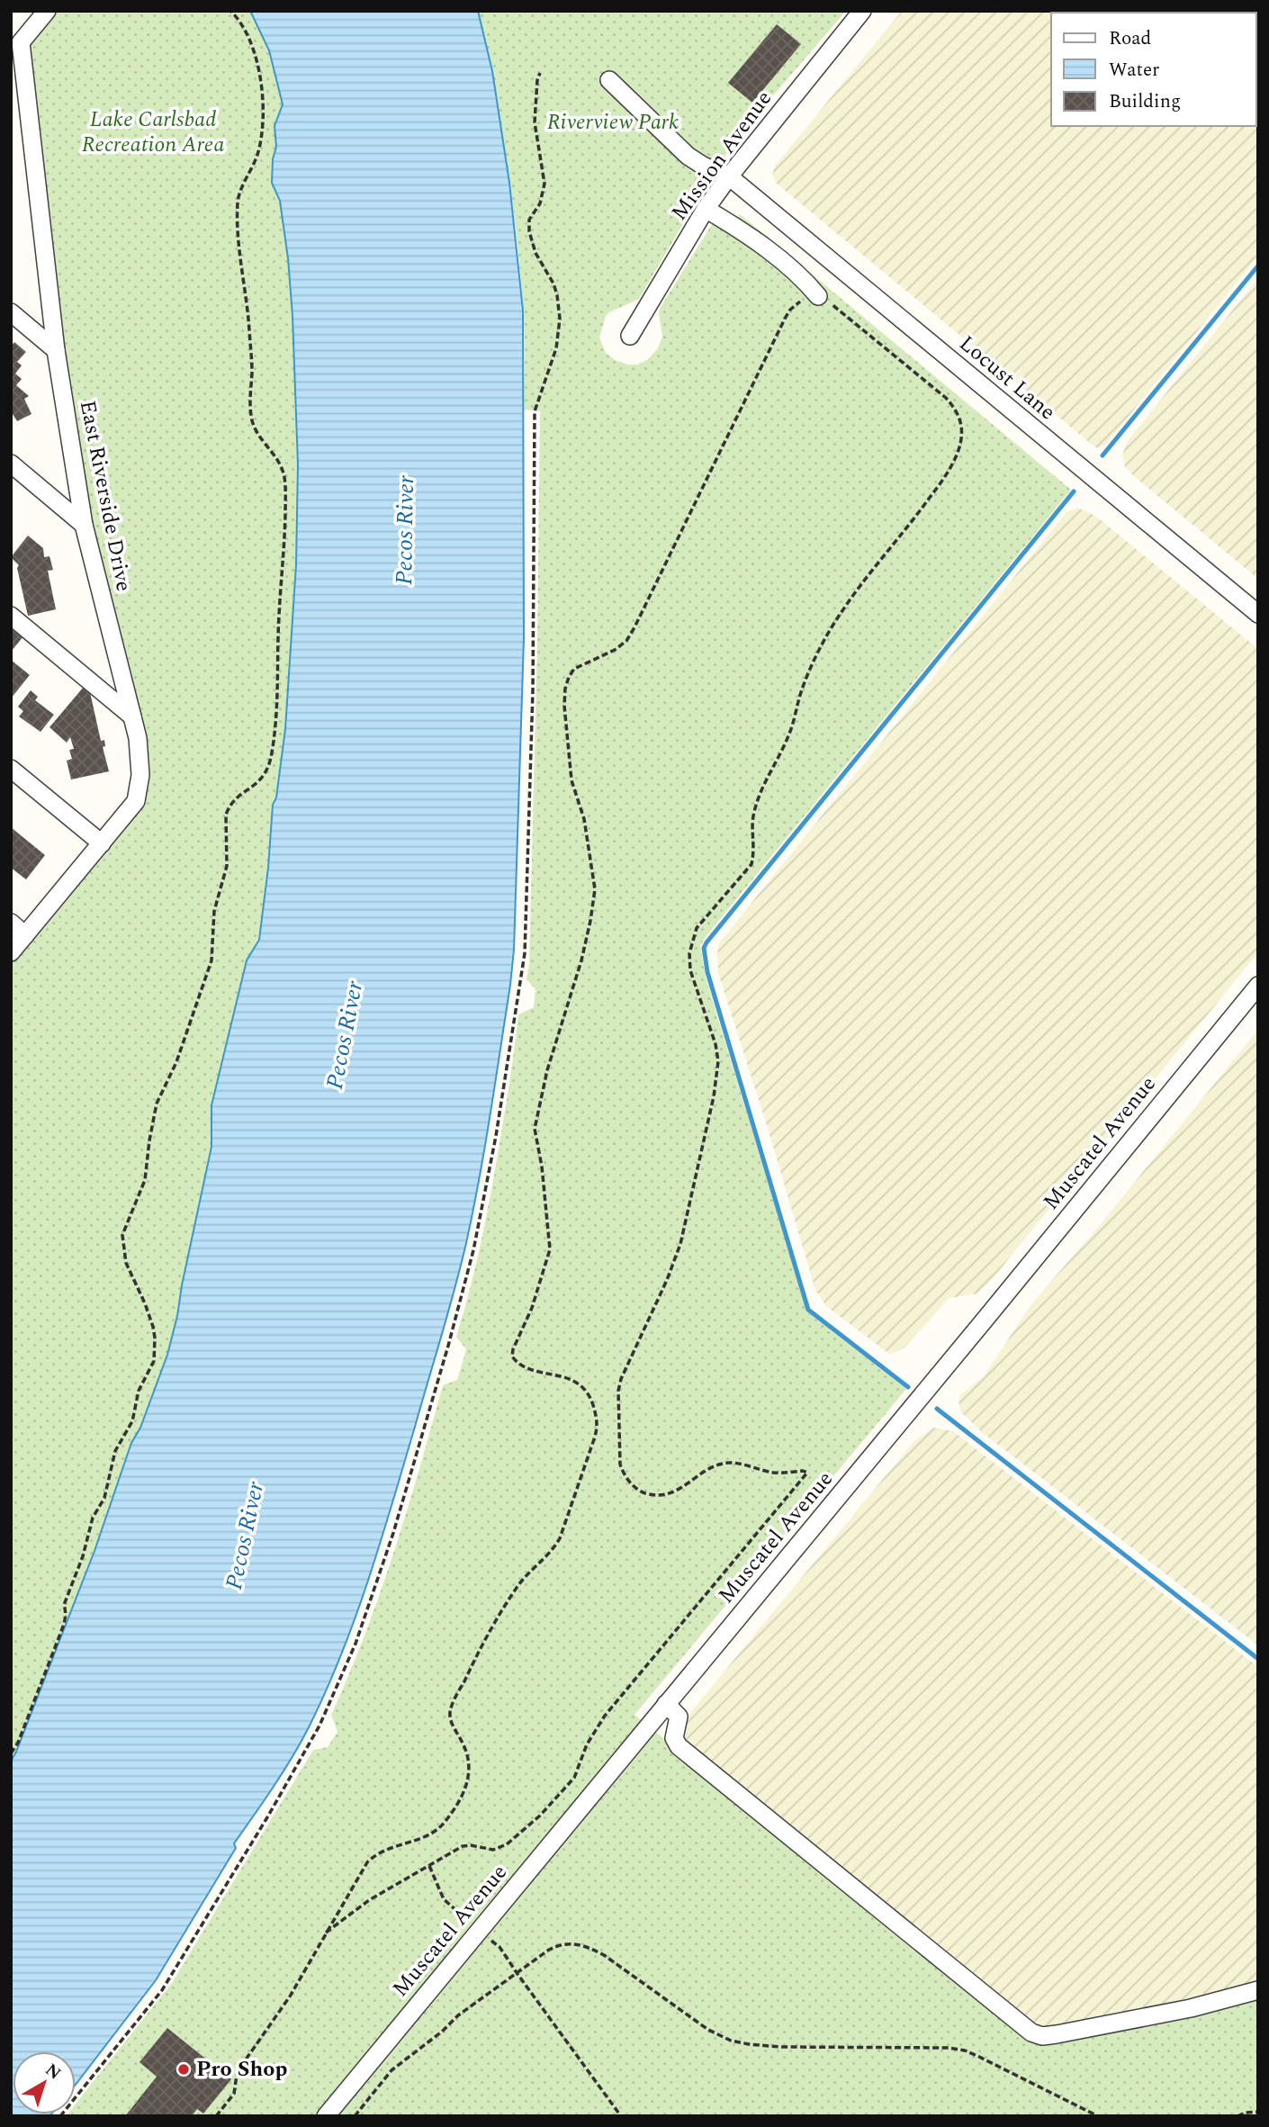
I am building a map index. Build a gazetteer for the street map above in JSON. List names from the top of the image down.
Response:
{
  "streets": {
    "street": [
      "Mission Avenue",
      "Locust Lane",
      "East Riverside Drive",
      "Muscatel Avenue"
    ]
  },
  "crossings": [
    ["Mission Avenue", "Locust Lane"]
  ],
  "water": ["Pecos River"],
  "parks": ["Lake Carlsbad Recreation Area", "Riverview Park"],
  "places": ["Pro Shop"],
  "legend": ["Road", "Water", "Building"],
  "north": "top right"
}
